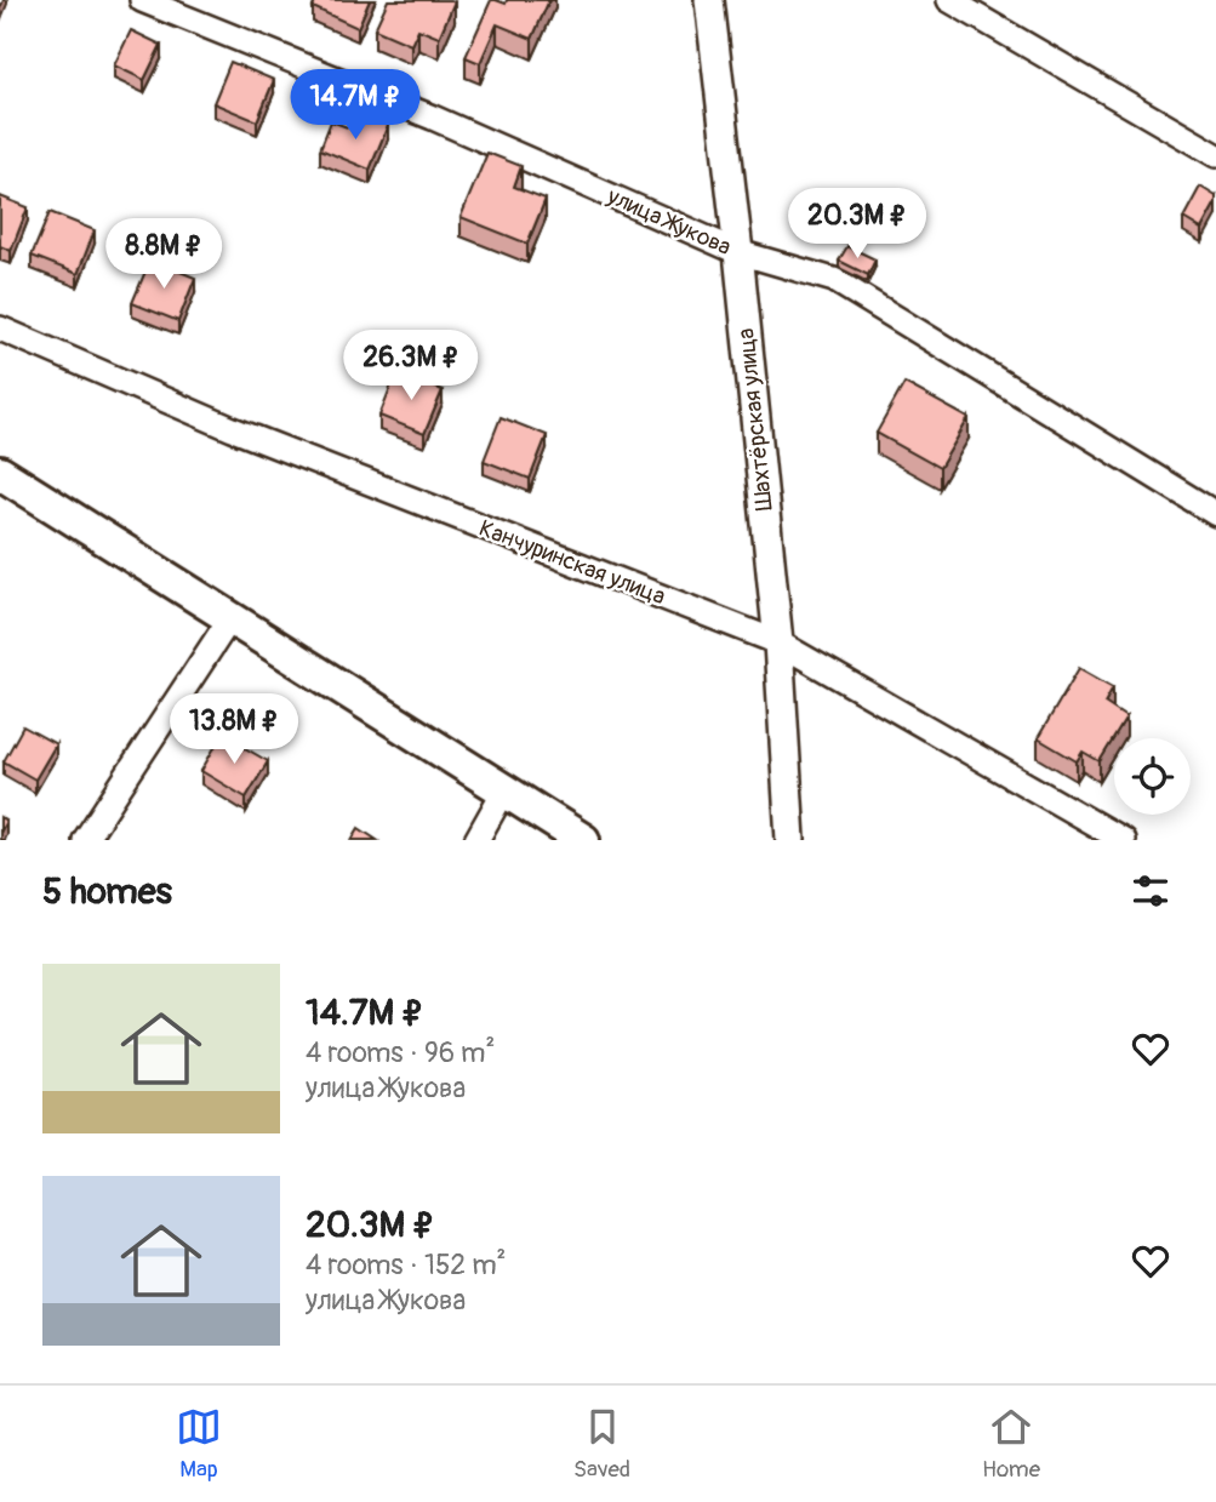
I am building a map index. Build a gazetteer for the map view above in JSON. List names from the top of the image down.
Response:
{
  "streets": {
    "street": ["улица Жукова", "Шахтёрская улица", "Канчуринская улица"]
  },
  "crossings": [
    ["улица Жукова", "Шахтёрская улица"],
    ["Шахтёрская улица", "Канчуринская улица"]
  ],
  "page": {
    "price": [
      "14.7M ₽",
      "20.3M ₽",
      "8.8M ₽",
      "26.3M ₽",
      "13.8M ₽"
    ],
    "heading": "5 homes",
    "list": [
      {
        "name": "14.7M ₽",
        "note": "4 rooms · 96 m² · улица Жукова"
      },
      {
        "name": "20.3M ₽",
        "note": "4 rooms · 152 m² · улица Жукова"
      }
    ],
    "tabs": ["Map", "Saved", "Home"]
  }
}
